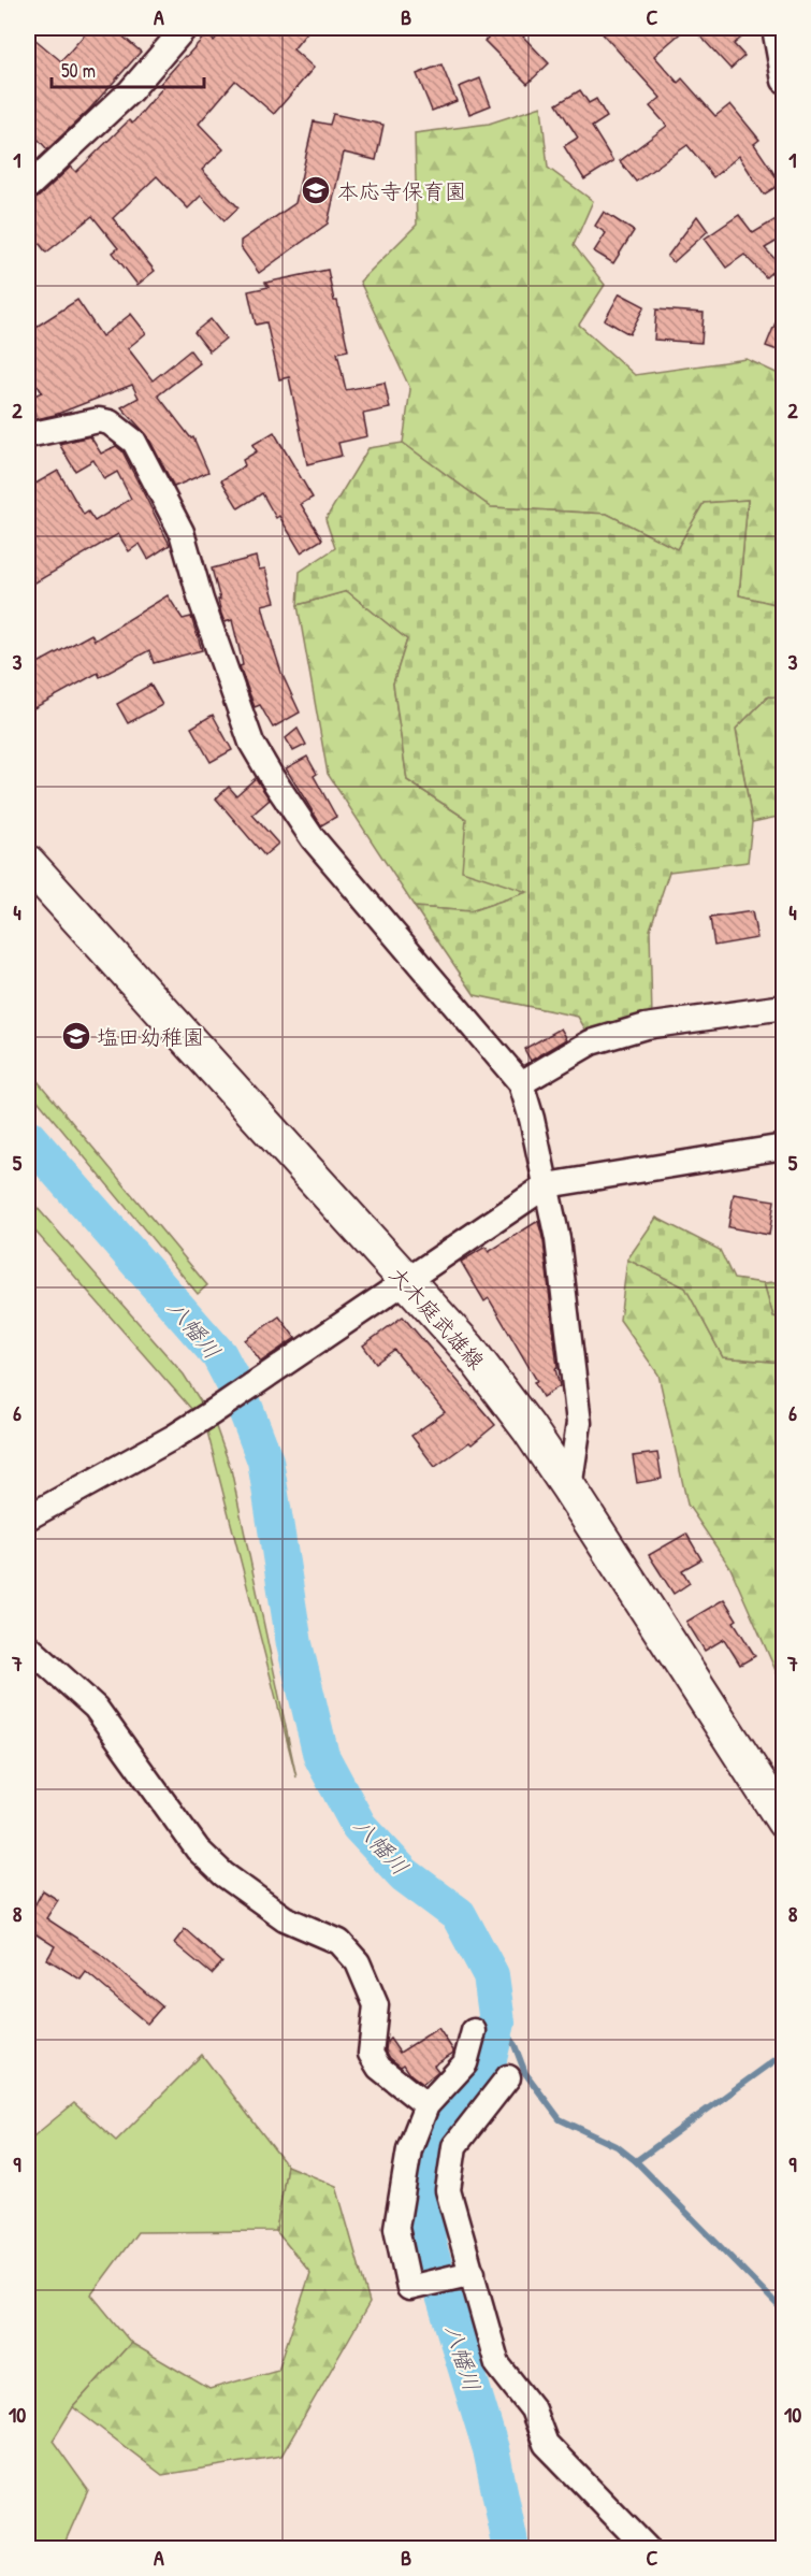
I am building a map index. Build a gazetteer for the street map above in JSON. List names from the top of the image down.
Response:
{
  "streets": {
    "main road": ["大木庭武雄線"]
  },
  "water": ["八幡川"],
  "places": {
    "school or university": ["本応寺保育園", "塩田幼稚園"]
  },
  "scale_bar": "50 m",
  "grid": {
    "columns": ["A", "B", "C"],
    "rows": [
      "1",
      "2",
      "3",
      "4",
      "5",
      "6",
      "7",
      "8",
      "9",
      "10"
    ]
  }
}
